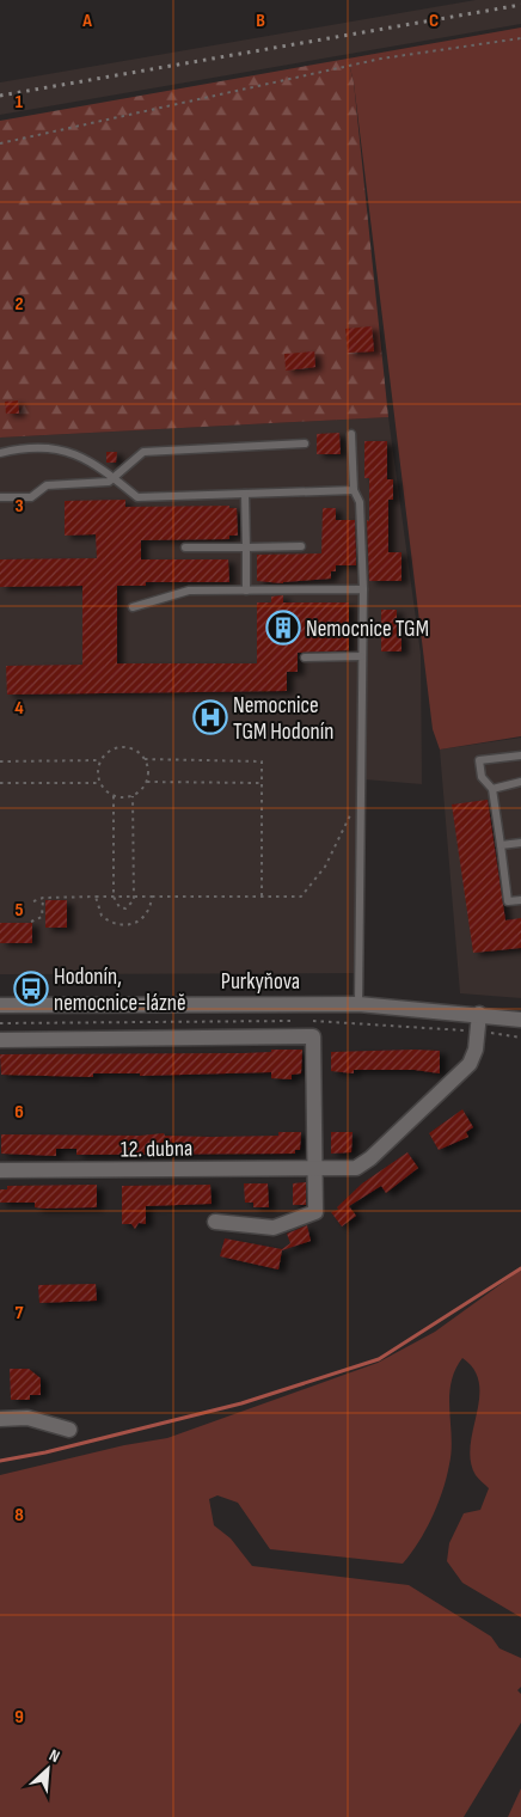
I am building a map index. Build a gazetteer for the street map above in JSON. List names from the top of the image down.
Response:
{
  "streets": {
    "street": ["Purkyňova", "12. dubna"]
  },
  "crossings": [
    ["Purkyňova", "12. dubna"]
  ],
  "places": {
    "building": ["Nemocnice TGM"],
    "hospital": ["Nemocnice TGM Hodonín"],
    "bus stop": ["Hodonín, nemocnice-lázně"]
  },
  "north": "top right",
  "grid": {
    "columns": ["A", "B", "C"],
    "rows": [
      "1",
      "2",
      "3",
      "4",
      "5",
      "6",
      "7",
      "8",
      "9"
    ]
  }
}
